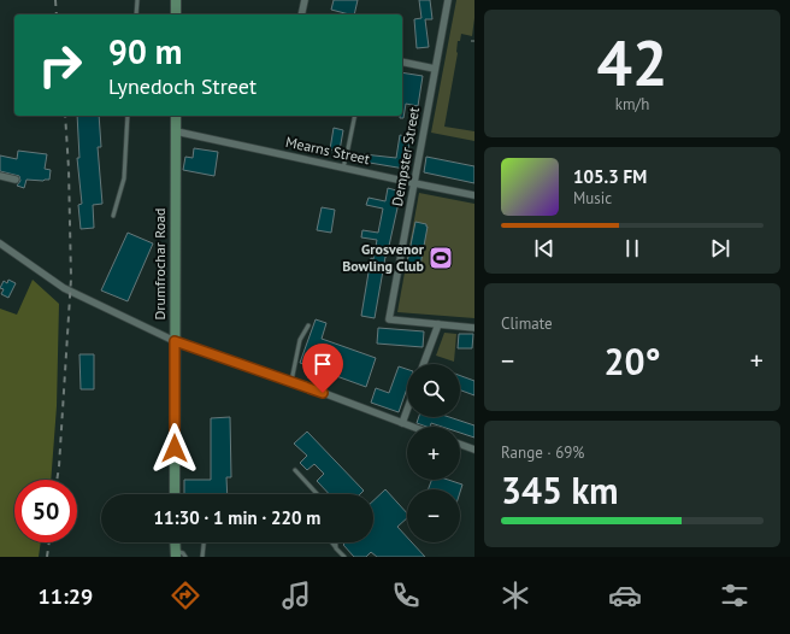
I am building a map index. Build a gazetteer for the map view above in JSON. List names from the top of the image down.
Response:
{
  "streets": {
    "main road": ["Drumfrochar Road"],
    "street": ["Mearns Street", "Dempster Street"]
  },
  "crossings": [
    ["Mearns Street", "Dempster Street"],
    ["Mearns Street", "Drumfrochar Road"]
  ],
  "places": {
    "sports": ["Grosvenor Bowling Club"]
  },
  "page": {
    "tile": [
      ["42", "km/h"],
      "Climate",
      ["Range · 69%", "345 km"]
    ],
    "turn": ["90 m", "Lynedoch Street"],
    "song": ["105.3 FM", "Music"],
    "heat": ["−", "20°", "+"],
    "map_buttons": ["+", "−"],
    "limit": "50",
    "trip": "11:30 · 1 min · 220 m",
    "tabs": "11:29"
  }
}
